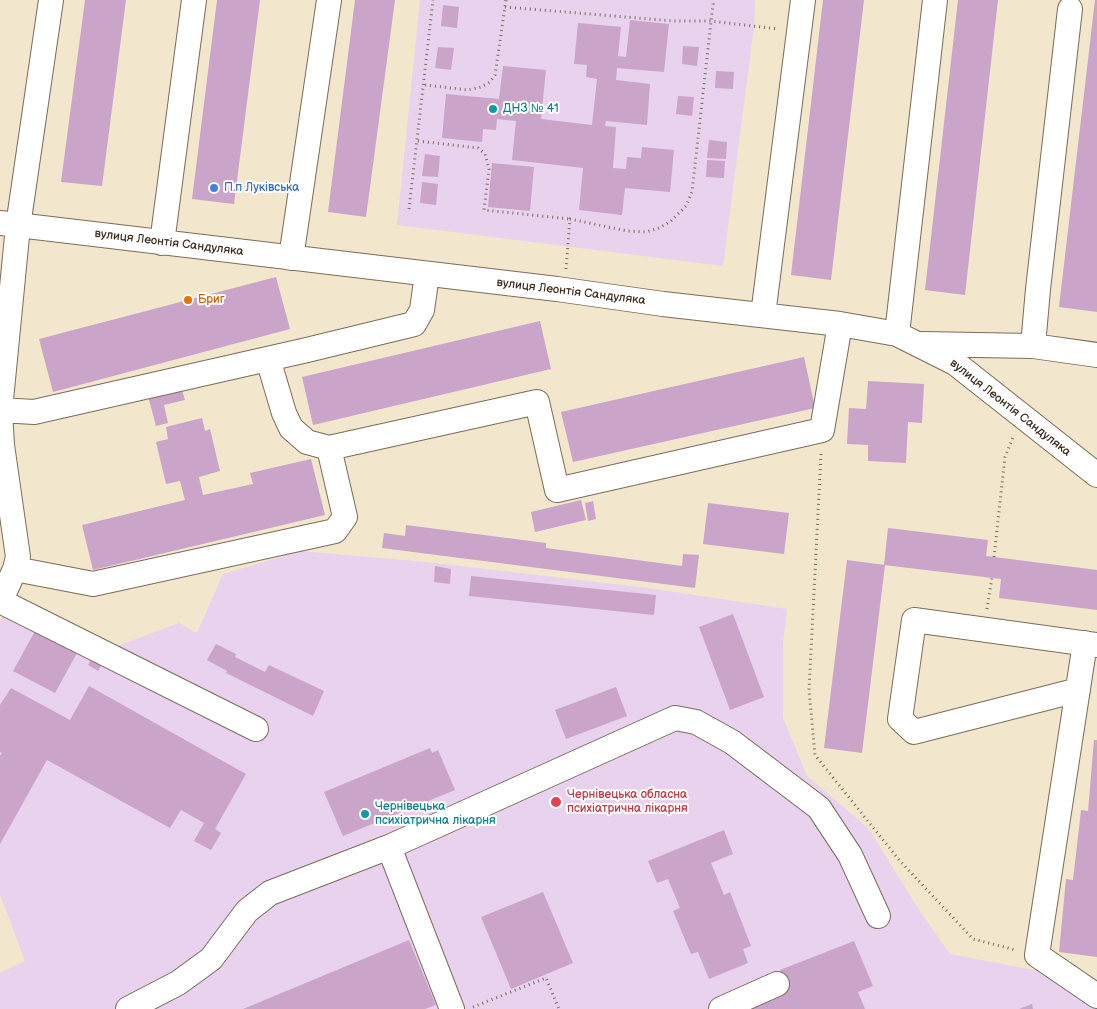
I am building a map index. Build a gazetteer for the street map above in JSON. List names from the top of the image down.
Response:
{
  "streets": {
    "street": ["вулиця Леонтія Сандуляка"]
  },
  "places": [
    "ДНЗ № 41",
    "П.п Луківська",
    "Бриг",
    "Чернівецька обласна психіатрична лікарня",
    "Чернівецька психіатрична лікарня"
  ]
}
